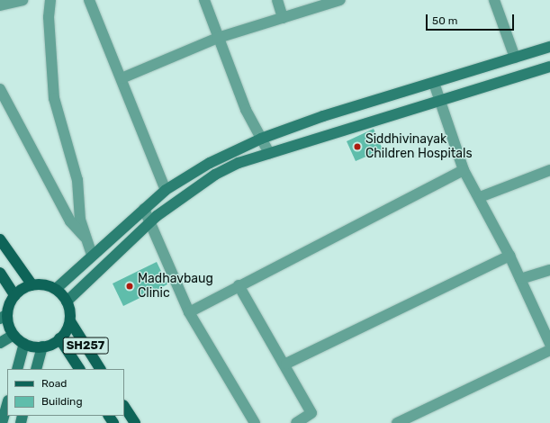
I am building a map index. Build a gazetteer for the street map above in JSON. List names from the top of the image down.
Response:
{
  "streets": {
    "main road": ["SH257"]
  },
  "places": ["Siddhivinayak Children Hospitals", "Madhavbaug Clinic"],
  "legend": ["Road", "Building"],
  "scale_bar": "50 m"
}
